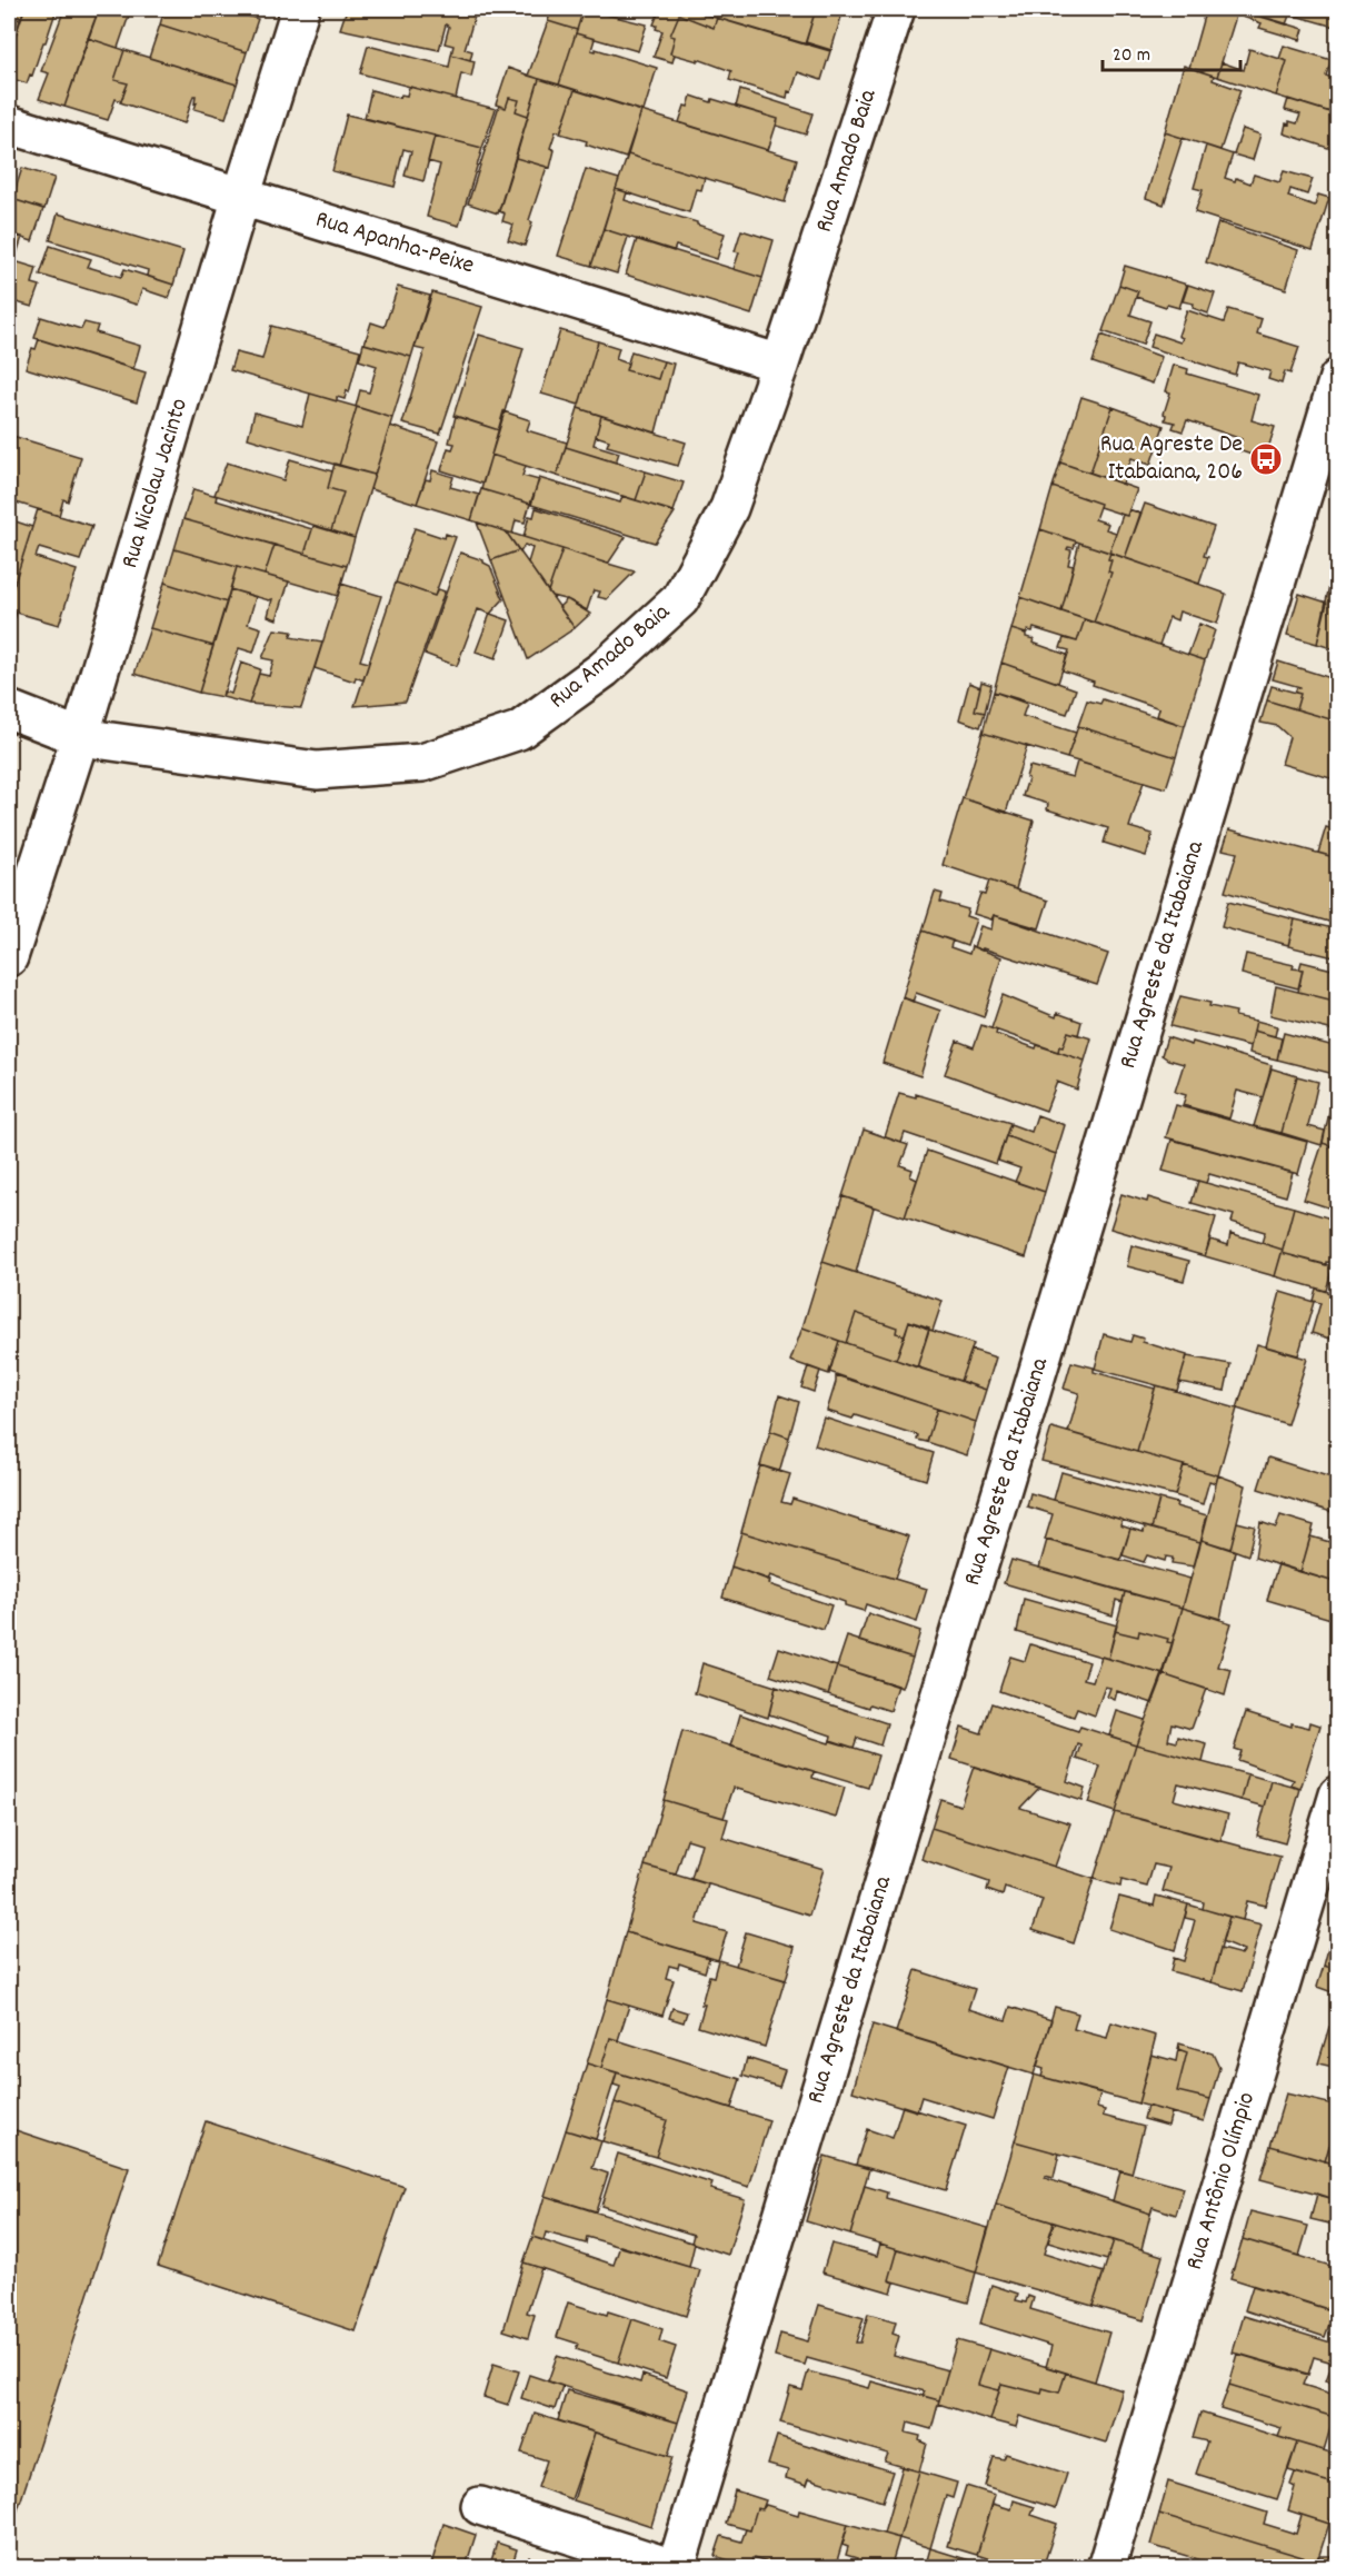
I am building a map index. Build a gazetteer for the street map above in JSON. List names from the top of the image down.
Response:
{
  "streets": {
    "street": [
      "Rua Amado Baia",
      "Rua Apanha-Peixe",
      "Rua Nicolau Jacinto",
      "Rua Agreste da Itabaiana",
      "Rua Antônio Olímpio"
    ]
  },
  "crossings": [
    ["Rua Amado Baia", "Rua Apanha-Peixe"],
    ["Rua Amado Baia", "Rua Nicolau Jacinto"],
    ["Rua Apanha-Peixe", "Rua Nicolau Jacinto"]
  ],
  "places": {
    "bus stop": ["Rua Agreste De Itabaiana, 206"]
  },
  "scale_bar": "20 m"
}
